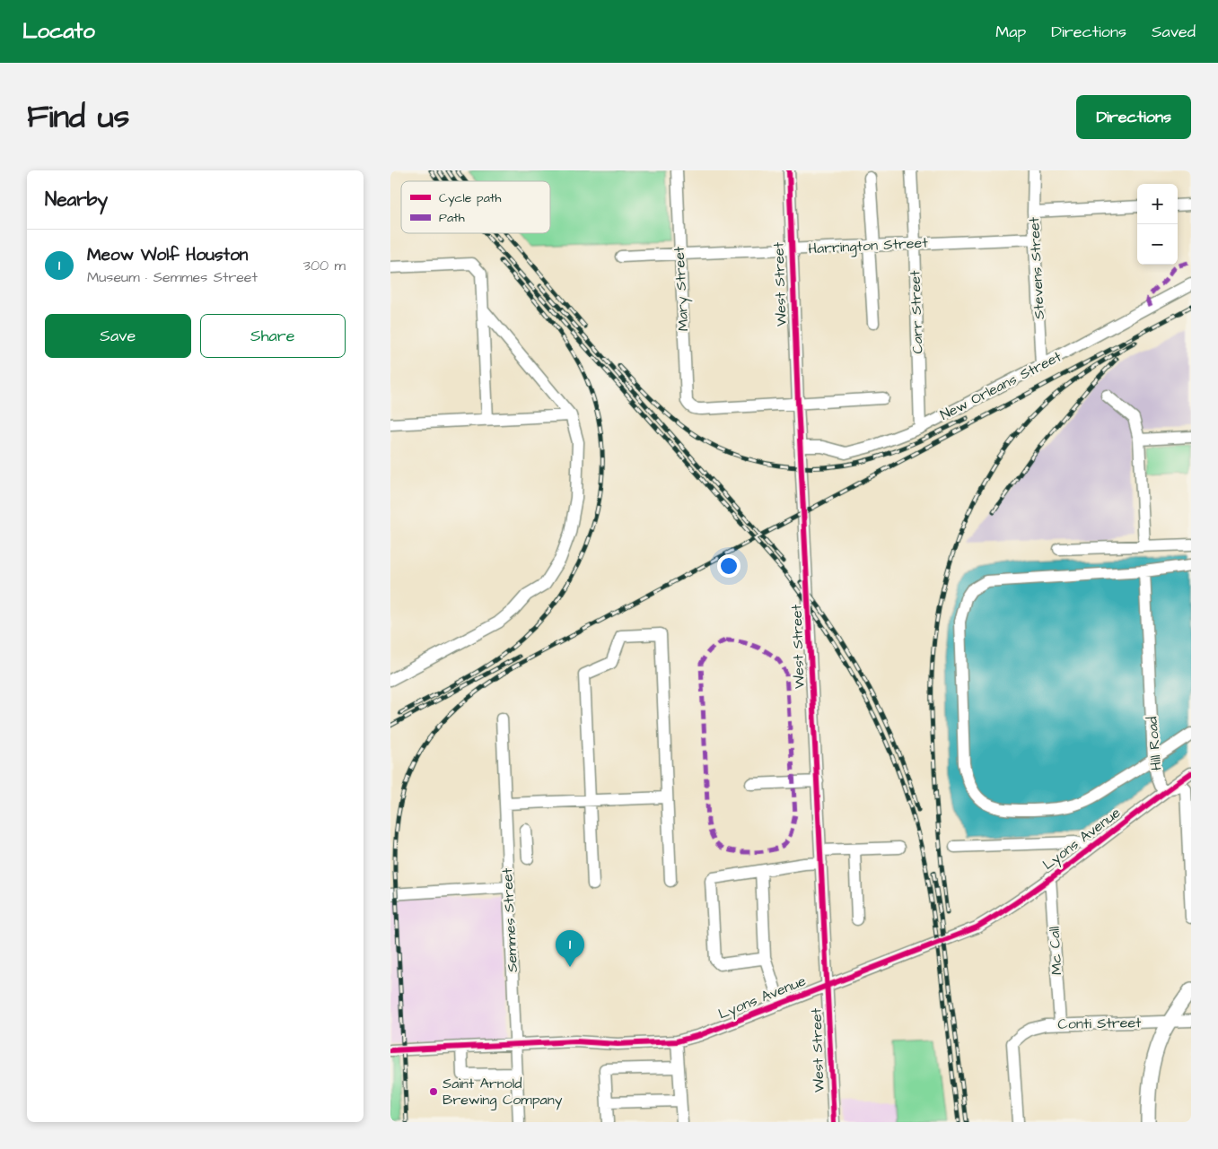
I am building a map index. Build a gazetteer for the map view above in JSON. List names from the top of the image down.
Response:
{
  "streets": {
    "street": [
      "Harrington Street",
      "Stevens Street",
      "West Street",
      "Mary Street",
      "Carr Street",
      "New Orleans Street",
      "Hill Road",
      "Lyons Avenue",
      "Semmes Street",
      "Mc Call",
      "Conti Street"
    ]
  },
  "crossings": [
    ["Harrington Street", "Stevens Street"],
    ["Harrington Street", "West Street"],
    ["Harrington Street", "Mary Street"],
    ["Harrington Street", "Carr Street"],
    ["Stevens Street", "New Orleans Street"],
    ["West Street", "Mary Street"],
    ["West Street", "New Orleans Street"],
    ["West Street", "Lyons Avenue"],
    ["Carr Street", "New Orleans Street"],
    ["Hill Road", "Lyons Avenue"],
    ["Lyons Avenue", "Semmes Street"],
    ["Lyons Avenue", "Mc Call"],
    ["Mc Call", "Conti Street"]
  ],
  "places": ["Saint Arnold Brewing Company"],
  "legend": ["Cycle path", "Path"],
  "page": {
    "header": "Locato",
    "nav": ["Map", "Directions", "Saved"],
    "title": "Find us",
    "buttons": [
      "Directions",
      ["Save", "Share"]
    ],
    "heading": "Nearby",
    "map_buttons": ["+", "−"],
    "list": [
      {
        "mark": "1",
        "name": "Meow Wolf Houston",
        "note": "Museum · Semmes Street",
        "value": "300 m"
      }
    ],
    "pins": "1"
  }
}
